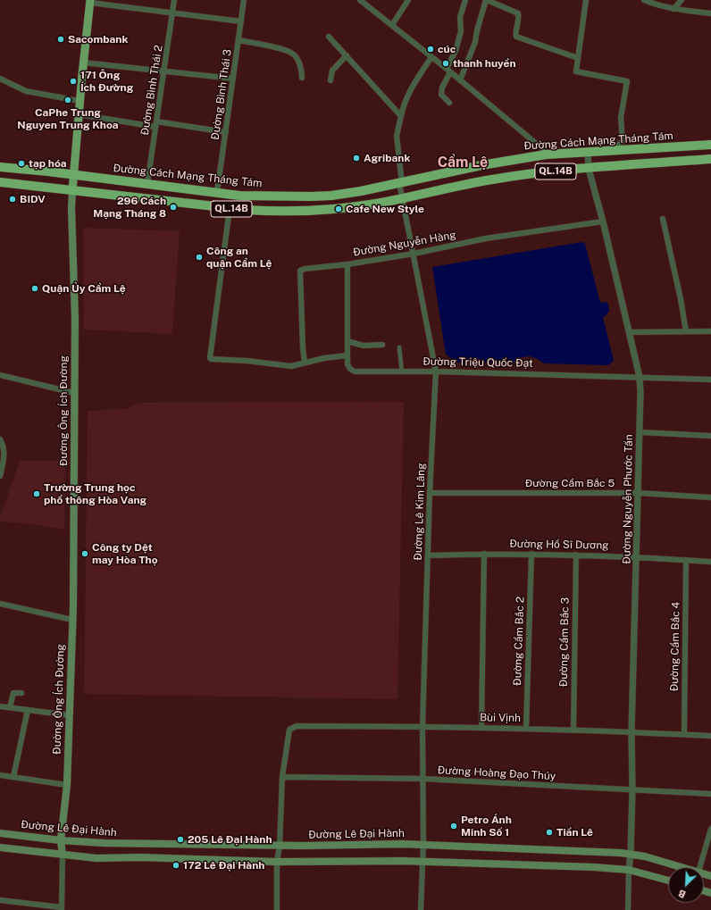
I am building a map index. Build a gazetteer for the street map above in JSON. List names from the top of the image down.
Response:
{
  "streets": {
    "highway": ["Đường Cách Mạng Tháng Tám", "QL.14B"],
    "main road": ["Đường Ông Ích Đường", "Đường Lê Đại Hành"],
    "street": [
      "Đường Bình Thái 2",
      "Đường Bình Thái 3",
      "Đường Nguyễn Hàng",
      "Đường Triệu Quốc Đạt",
      "Đường Cẩm Bắc 5",
      "Đường Nguyễn Phước Tấn",
      "Đường Lê Kim Lăng",
      "Đường Hồ Sĩ Dương",
      "Đường Cẩm Bắc 2",
      "Đường Cẩm Bắc 3",
      "Đường Cẩm Bắc 4",
      "Bùi Vịnh",
      "Đường Hoàng Đạo Thúy"
    ]
  },
  "crossings": [
    ["Đường Bình Thái 2", "Đường Cách Mạng Tháng Tám"],
    ["Đường Bình Thái 2", "Đường Ông Ích Đường"],
    ["Đường Bình Thái 3", "Đường Cách Mạng Tháng Tám"],
    ["Đường Bình Thái 3", "Đường Ông Ích Đường"],
    ["Đường Cách Mạng Tháng Tám", "Đường Ông Ích Đường"],
    ["Đường Cách Mạng Tháng Tám", "Đường Nguyễn Phước Tấn"],
    ["Đường Cách Mạng Tháng Tám", "Đường Lê Kim Lăng"],
    ["QL.14B", "Đường Ông Ích Đường"],
    ["QL.14B", "Đường Nguyễn Phước Tấn"],
    ["QL.14B", "Đường Lê Kim Lăng"],
    ["Đường Nguyễn Hàng", "Đường Triệu Quốc Đạt"],
    ["Đường Nguyễn Hàng", "Đường Nguyễn Phước Tấn"],
    ["Đường Nguyễn Hàng", "Đường Lê Kim Lăng"],
    ["Đường Triệu Quốc Đạt", "Đường Nguyễn Phước Tấn"],
    ["Đường Triệu Quốc Đạt", "Đường Lê Kim Lăng"],
    ["Đường Ông Ích Đường", "Đường Lê Đại Hành"],
    ["Đường Cẩm Bắc 5", "Đường Nguyễn Phước Tấn"],
    ["Đường Cẩm Bắc 5", "Đường Lê Kim Lăng"],
    ["Đường Nguyễn Phước Tấn", "Đường Hồ Sĩ Dương"],
    ["Đường Nguyễn Phước Tấn", "Bùi Vịnh"],
    ["Đường Nguyễn Phước Tấn", "Đường Hoàng Đạo Thúy"],
    ["Đường Nguyễn Phước Tấn", "Đường Lê Đại Hành"],
    ["Đường Lê Kim Lăng", "Đường Hồ Sĩ Dương"],
    ["Đường Lê Kim Lăng", "Bùi Vịnh"],
    ["Đường Lê Kim Lăng", "Đường Hoàng Đạo Thúy"],
    ["Đường Lê Kim Lăng", "Đường Lê Đại Hành"],
    ["Đường Hồ Sĩ Dương", "Đường Cẩm Bắc 2"],
    ["Đường Hồ Sĩ Dương", "Đường Cẩm Bắc 3"],
    ["Đường Hồ Sĩ Dương", "Đường Cẩm Bắc 4"],
    ["Đường Cẩm Bắc 2", "Bùi Vịnh"],
    ["Đường Cẩm Bắc 3", "Bùi Vịnh"],
    ["Đường Cẩm Bắc 4", "Bùi Vịnh"],
    ["Bùi Vịnh", "Đường Hoàng Đạo Thúy"]
  ],
  "districts": ["Cẩm Lệ"],
  "places": [
    "Sacombank",
    "cúc",
    "thanh huyền",
    "171 Ông Ích Đường",
    "CaPhe Trung Nguyen Trung Khoa",
    "Agribank",
    "tạp hóa",
    "BIDV",
    "296 Cách Mạng Tháng 8",
    "Cafe New Style",
    "Công an quận Cẩm Lệ",
    "Quận Ủy Cẩm Lệ",
    "Trường Trung học phổ thông Hòa Vang",
    "Công ty Dệt may Hòa Thọ",
    "Petro Ánh Minh Số 1",
    "Tiần Lê",
    "205 Lê Đại Hành",
    "172 Lê Đại Hành"
  ],
  "north": "bottom left"
}
